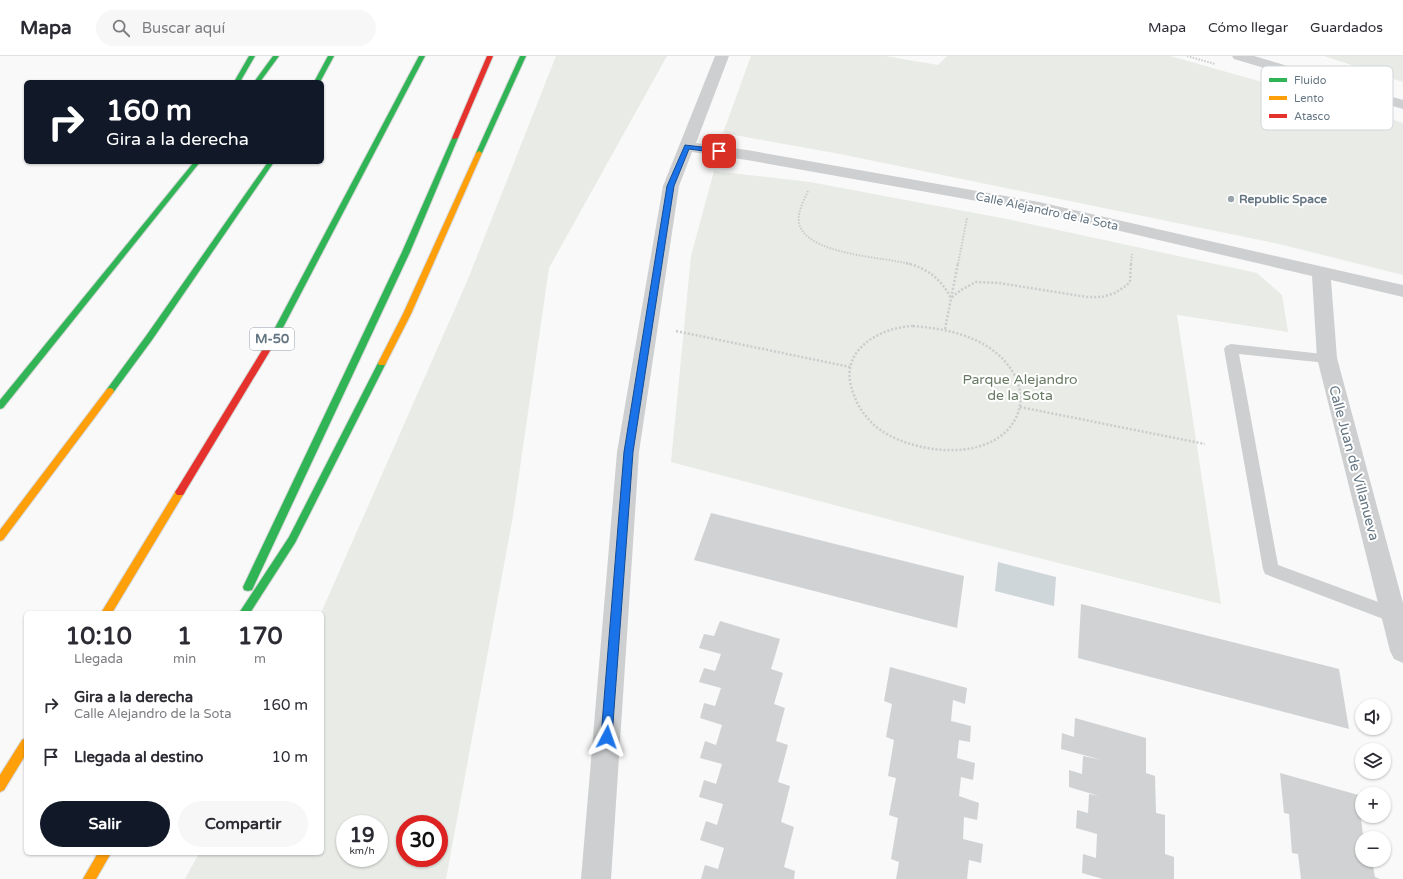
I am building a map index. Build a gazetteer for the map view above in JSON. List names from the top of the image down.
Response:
{
  "streets": {
    "highway": ["M-50"],
    "street": ["Calle Alejandro de la Sota", "Calle Juan de Villanueva"]
  },
  "crossings": [
    ["Calle Alejandro de la Sota", "Calle Juan de Villanueva"]
  ],
  "parks": ["Parque Alejandro de la Sota"],
  "places": ["Republic Space"],
  "legend": ["Fluido", "Lento", "Atasco"],
  "page": {
    "header": "Mapa",
    "search": "Buscar aquí",
    "nav": ["Mapa", "Cómo llegar", "Guardados"],
    "turn": ["160 m", "Gira a la derecha"],
    "eta": [
      "10:10",
      "Llegada",
      "1",
      "min",
      "170",
      "m"
    ],
    "list": [
      {
        "name": "Gira a la derecha",
        "note": "Calle Alejandro de la Sota",
        "value": "160 m"
      },
      {
        "name": "Llegada al destino",
        "value": "10 m"
      }
    ],
    "map_buttons": ["+", "−"],
    "buttons": ["Salir", "Compartir"],
    "speed": "19 km/h",
    "limit": "30"
  }
}
